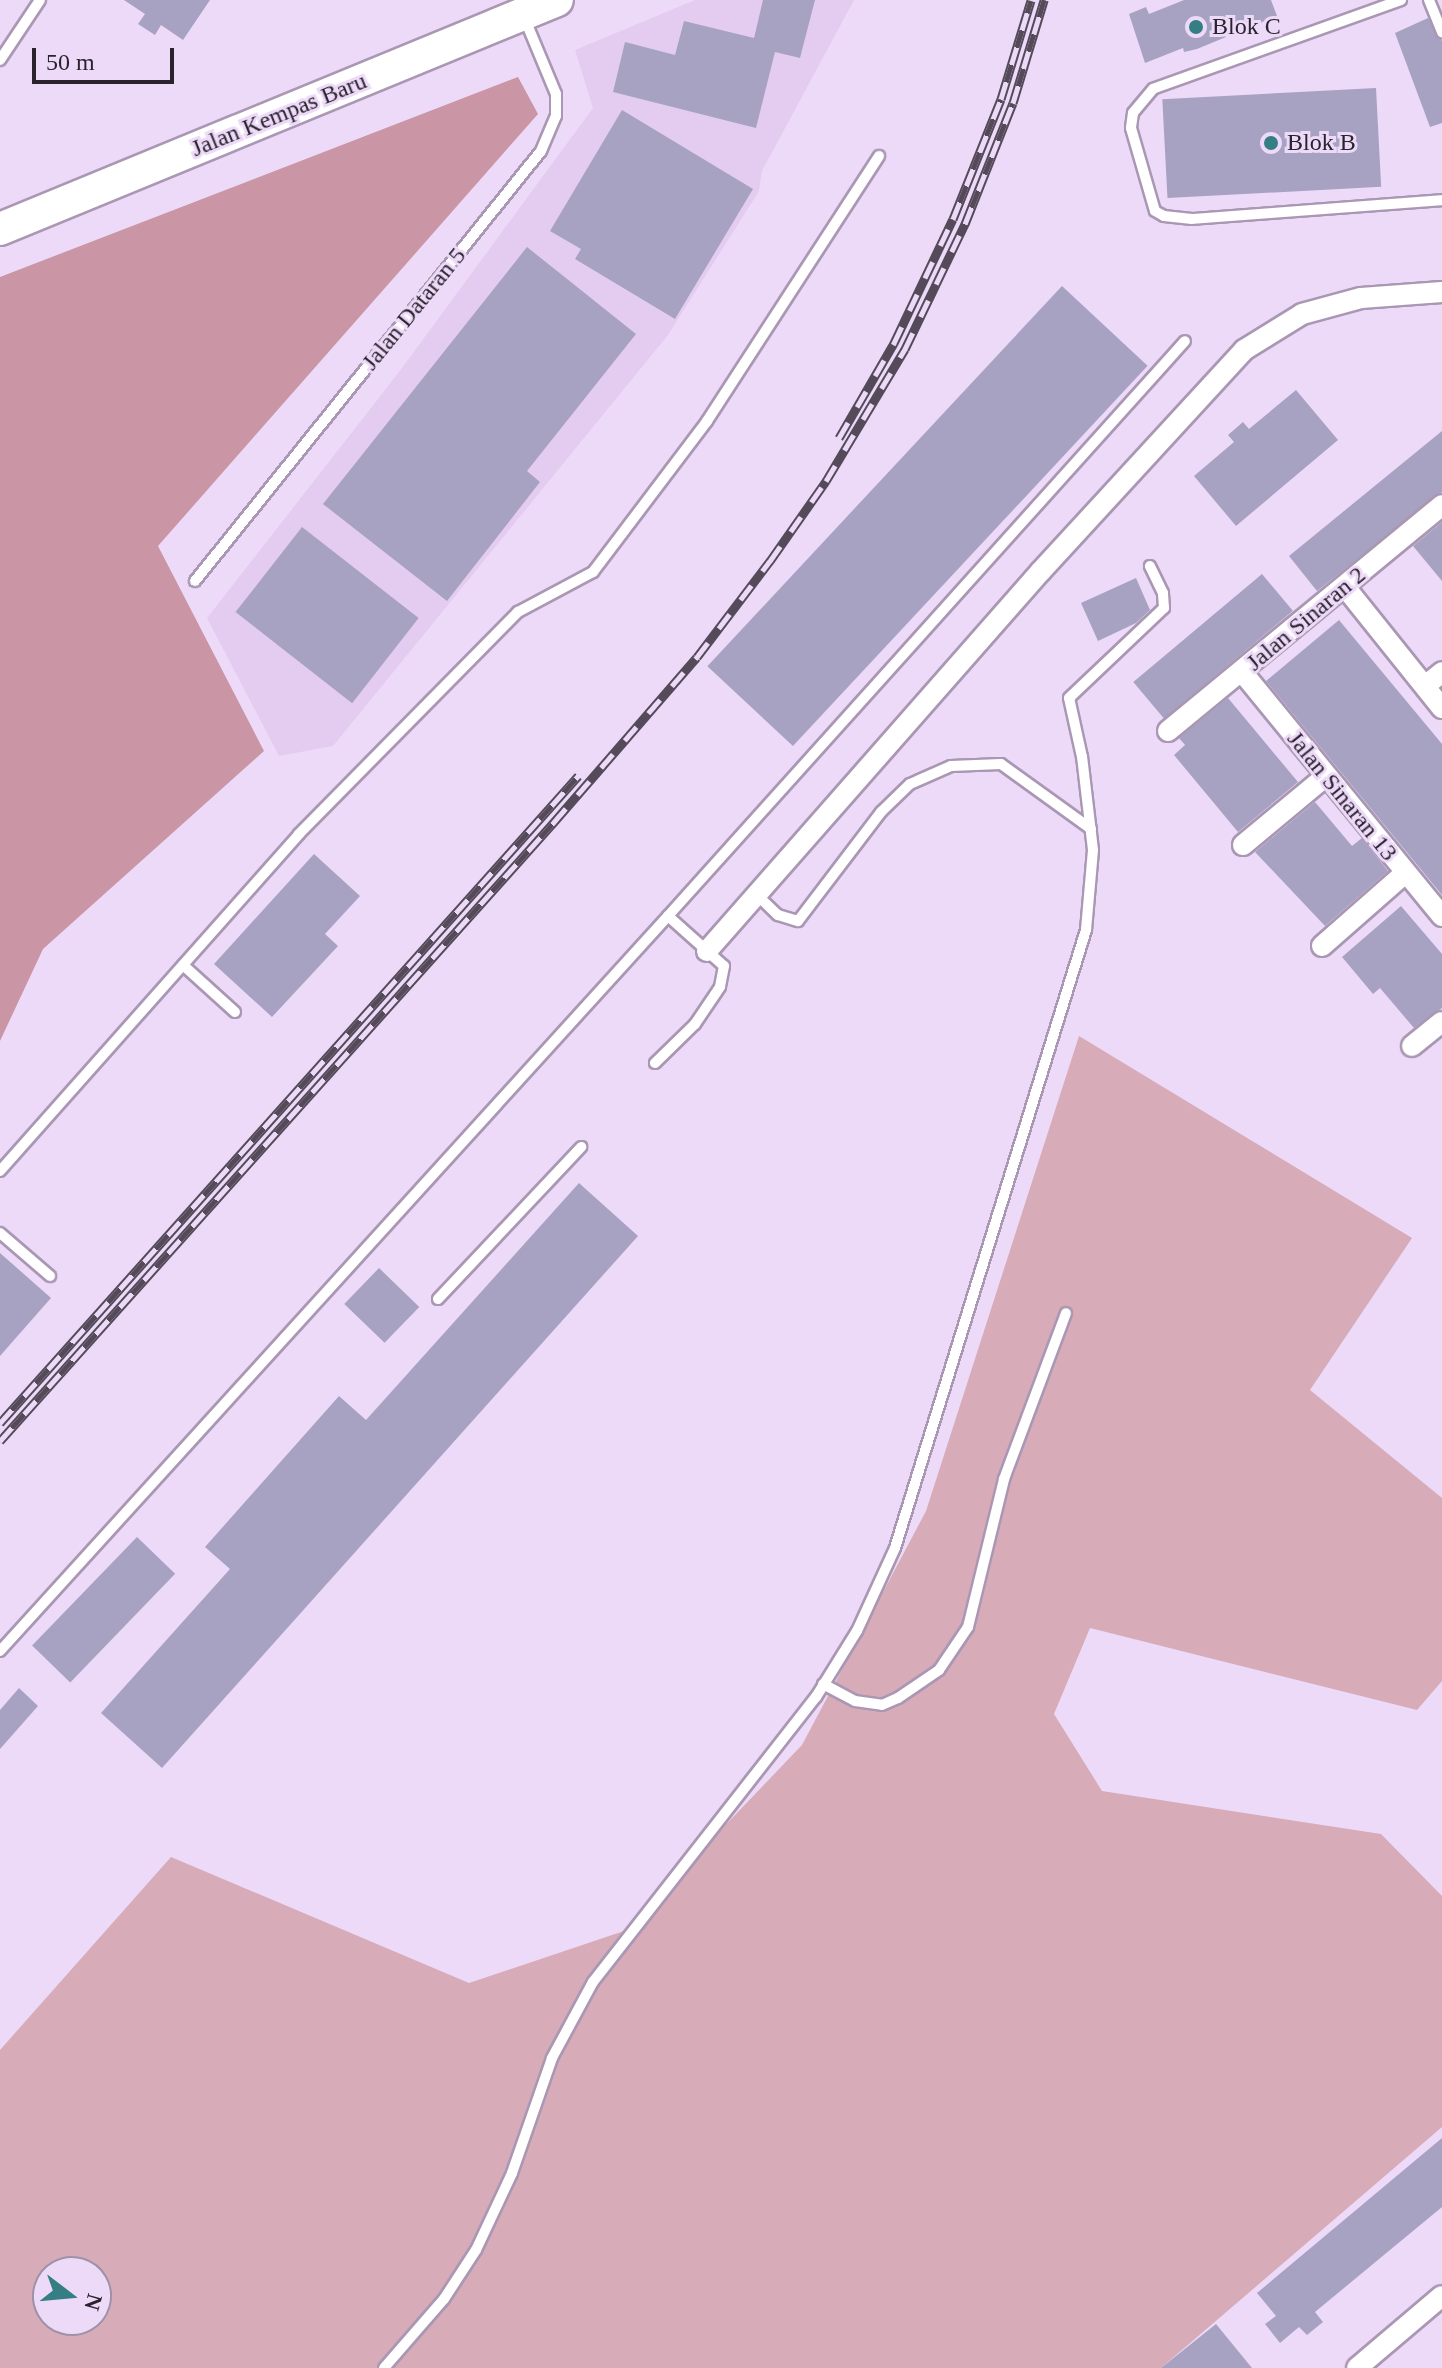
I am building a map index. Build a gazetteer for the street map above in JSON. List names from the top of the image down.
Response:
{
  "streets": {
    "main road": ["Jalan Kempas Baru"],
    "street": ["Jalan Sinaran 2", "Jalan Sinaran 13"],
    "lane": ["Jalan Dataran 5"]
  },
  "crossings": [
    ["Jalan Kempas Baru", "Jalan Dataran 5"],
    ["Jalan Sinaran 2", "Jalan Sinaran 13"]
  ],
  "places": ["Blok C", "Blok B"],
  "scale_bar": "50 m",
  "north": "right"
}
